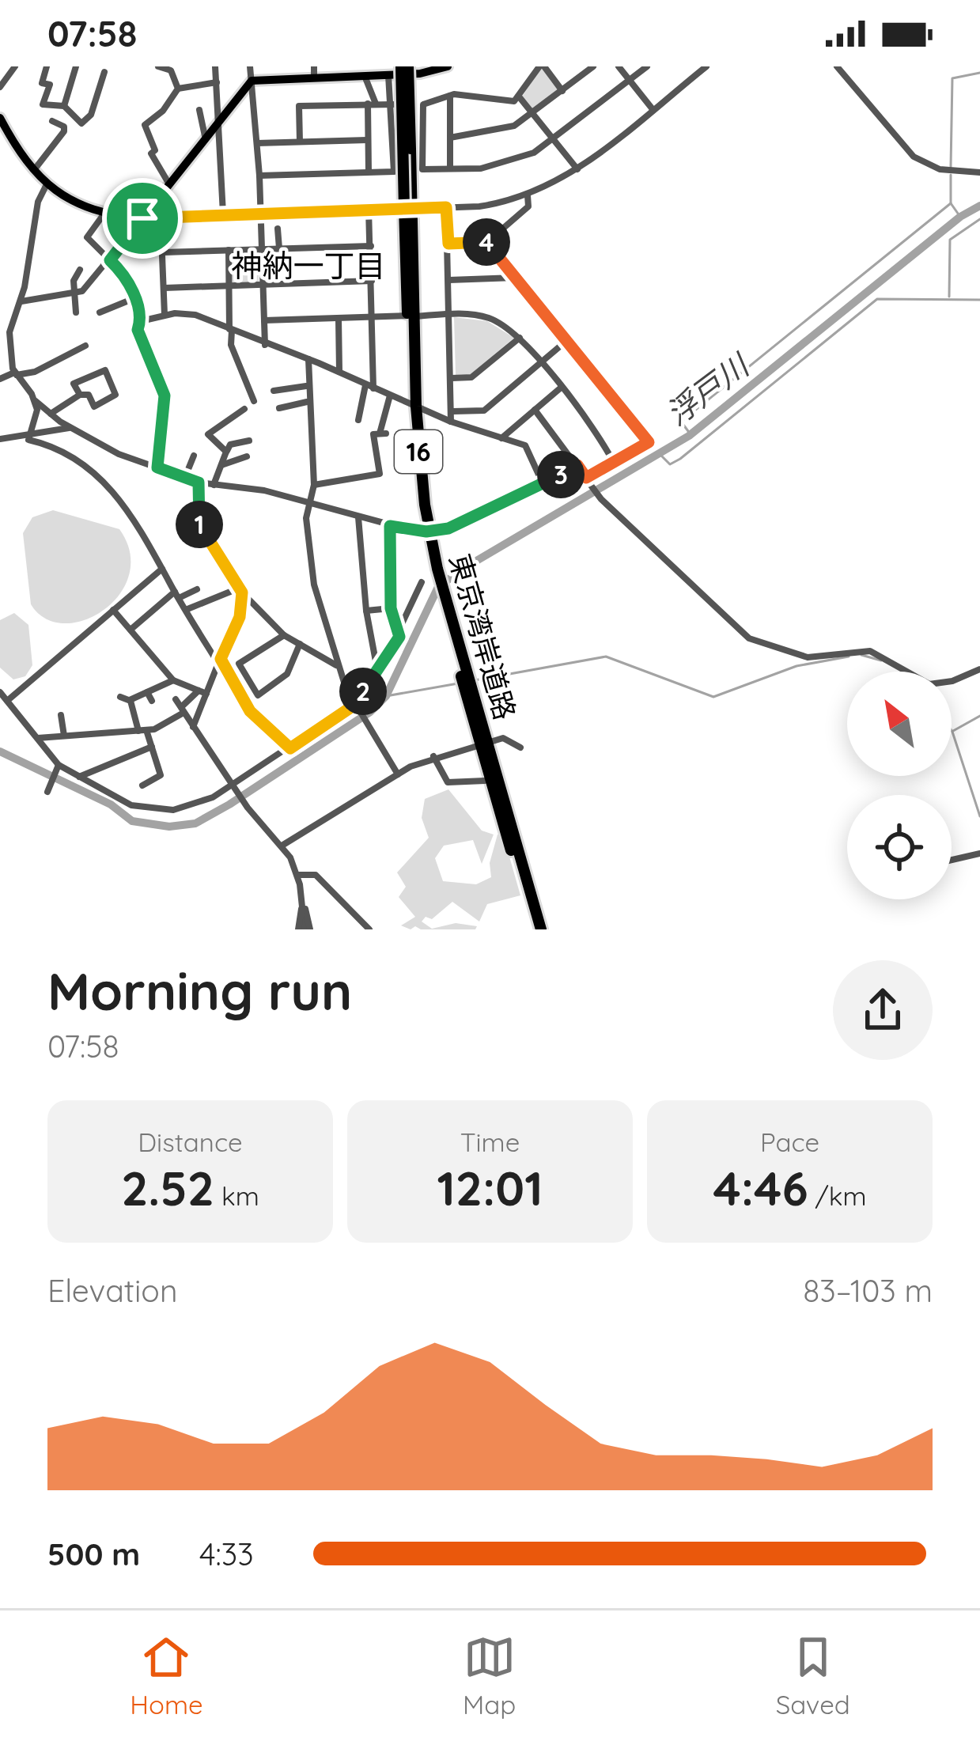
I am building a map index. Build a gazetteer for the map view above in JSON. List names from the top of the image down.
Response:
{
  "streets": {
    "highway": ["16", "東京湾岸道路"]
  },
  "districts": ["神納一丁目"],
  "water": ["浮戸川"],
  "north": "top left",
  "page": {
    "status": "07:58",
    "pins": [
      "4",
      "3",
      "1",
      "2"
    ],
    "heading": ["Morning run", "07:58"],
    "stats": [
      ["Distance", "2.52 km"],
      ["Time", "12:01"],
      ["Pace", "4:46 /km"]
    ],
    "chart": ["Elevation", "83–103 m"],
    "list": [
      {
        "name": "500 m",
        "note": "4:33"
      }
    ],
    "tabs": ["Home", "Map", "Saved"]
  }
}
